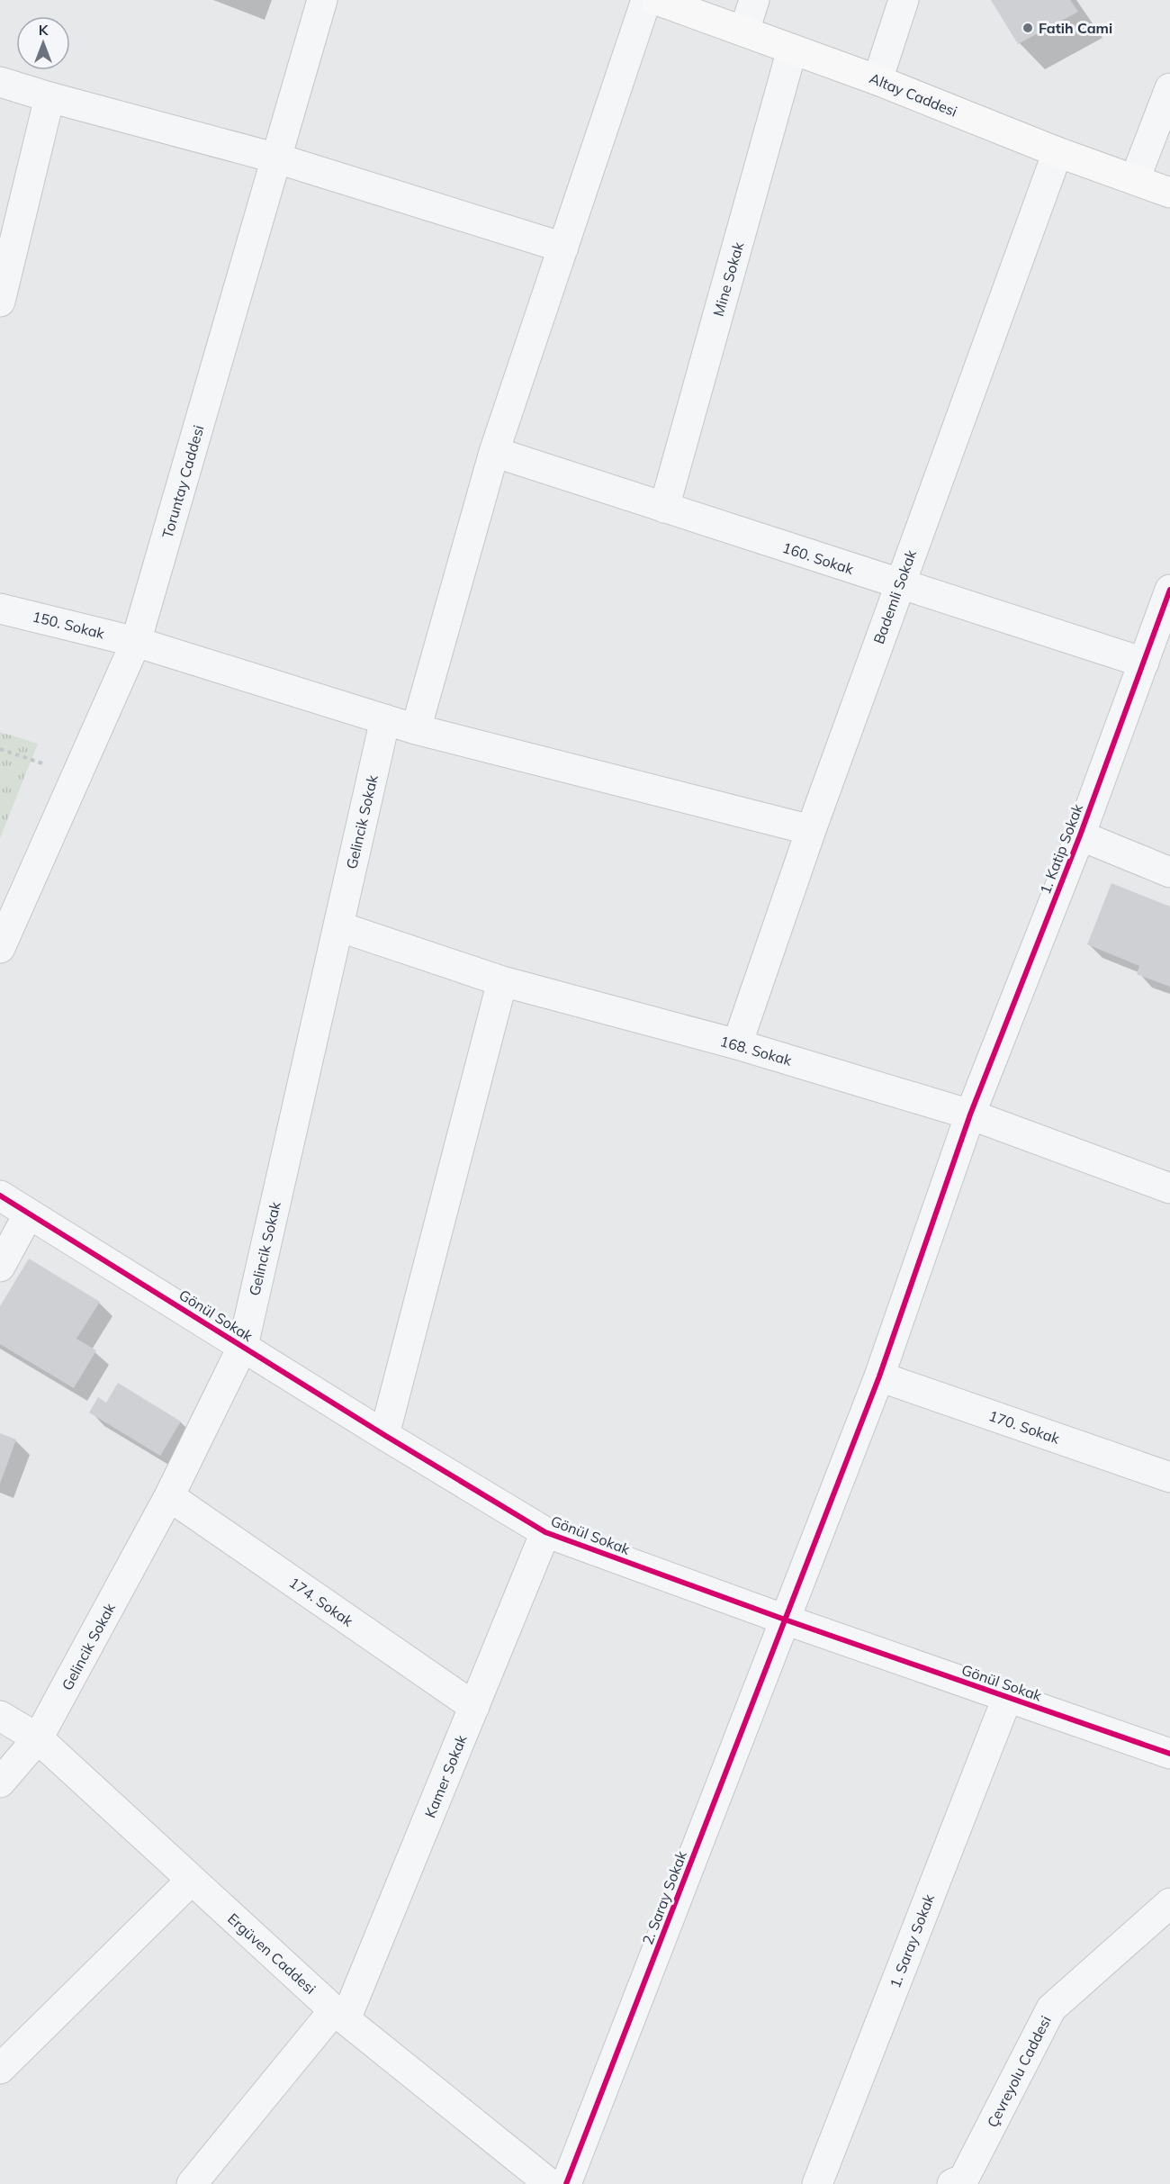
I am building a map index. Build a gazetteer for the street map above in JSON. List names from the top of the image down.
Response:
{
  "streets": {
    "main road": ["Altay Caddesi"],
    "street": [
      "Mine Sokak",
      "Toruntay Caddesi",
      "160. Sokak",
      "Bademli Sokak",
      "150. Sokak",
      "Gelincik Sokak",
      "1. Katip Sokak",
      "168. Sokak",
      "Gönül Sokak",
      "170. Sokak",
      "174. Sokak",
      "Kamer Sokak",
      "2. Saray Sokak",
      "1. Saray Sokak",
      "Ergüven Caddesi",
      "Çevreyolu Caddesi"
    ]
  },
  "crossings": [
    ["Altay Caddesi", "Mine Sokak"],
    ["Altay Caddesi", "Bademli Sokak"],
    ["Mine Sokak", "160. Sokak"],
    ["Toruntay Caddesi", "150. Sokak"],
    ["160. Sokak", "Bademli Sokak"],
    ["160. Sokak", "1. Katip Sokak"],
    ["Bademli Sokak", "150. Sokak"],
    ["Bademli Sokak", "168. Sokak"],
    ["150. Sokak", "Gelincik Sokak"],
    ["Gelincik Sokak", "168. Sokak"],
    ["Gelincik Sokak", "Gönül Sokak"],
    ["Gelincik Sokak", "174. Sokak"],
    ["Gelincik Sokak", "Ergüven Caddesi"],
    ["1. Katip Sokak", "168. Sokak"],
    ["1. Katip Sokak", "170. Sokak"],
    ["1. Katip Sokak", "2. Saray Sokak"],
    ["Gönül Sokak", "Kamer Sokak"],
    ["Gönül Sokak", "2. Saray Sokak"],
    ["Gönül Sokak", "1. Saray Sokak"],
    ["170. Sokak", "2. Saray Sokak"],
    ["174. Sokak", "Kamer Sokak"],
    ["Kamer Sokak", "Ergüven Caddesi"]
  ],
  "places": ["Fatih Cami"],
  "north": "top"
}
